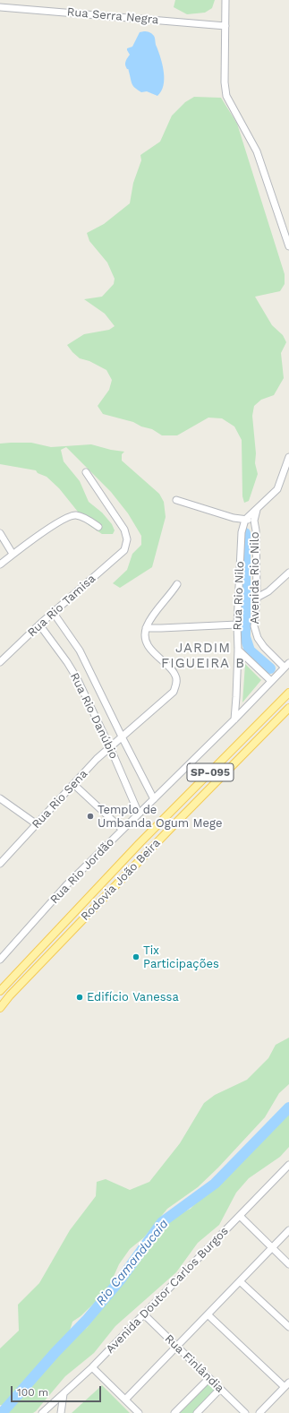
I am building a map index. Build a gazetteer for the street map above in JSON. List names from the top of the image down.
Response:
{
  "streets": {
    "main road": ["SP-095", "Rodovia João Beira"],
    "street": [
      "Rua Serra Negra",
      "Avenida Rio Nilo",
      "Rua Rio Nilo",
      "Rua Rio Tamisa",
      "Rua Rio Danúbio",
      "Rua Rio Sena",
      "Rua Rio Jordão",
      "Avenida Doutor Carlos Burgos",
      "Rua Finlândia"
    ]
  },
  "crossings": [
    ["Avenida Rio Nilo", "Rua Rio Jordão"],
    ["Rua Rio Nilo", "Rua Rio Jordão"],
    ["Rua Rio Tamisa", "Rua Rio Danúbio"],
    ["Rua Rio Danúbio", "Rua Rio Sena"],
    ["Rua Rio Danúbio", "Rua Rio Jordão"],
    ["Avenida Doutor Carlos Burgos", "Rua Finlândia"]
  ],
  "districts": ["JARDIM FIGUEIRA B"],
  "water": ["Rio Camanducaia"],
  "places": ["Templo de Umbanda Ogum Mege", "Tix Participações", "Edifício Vanessa"],
  "scale_bar": "100 m"
}
